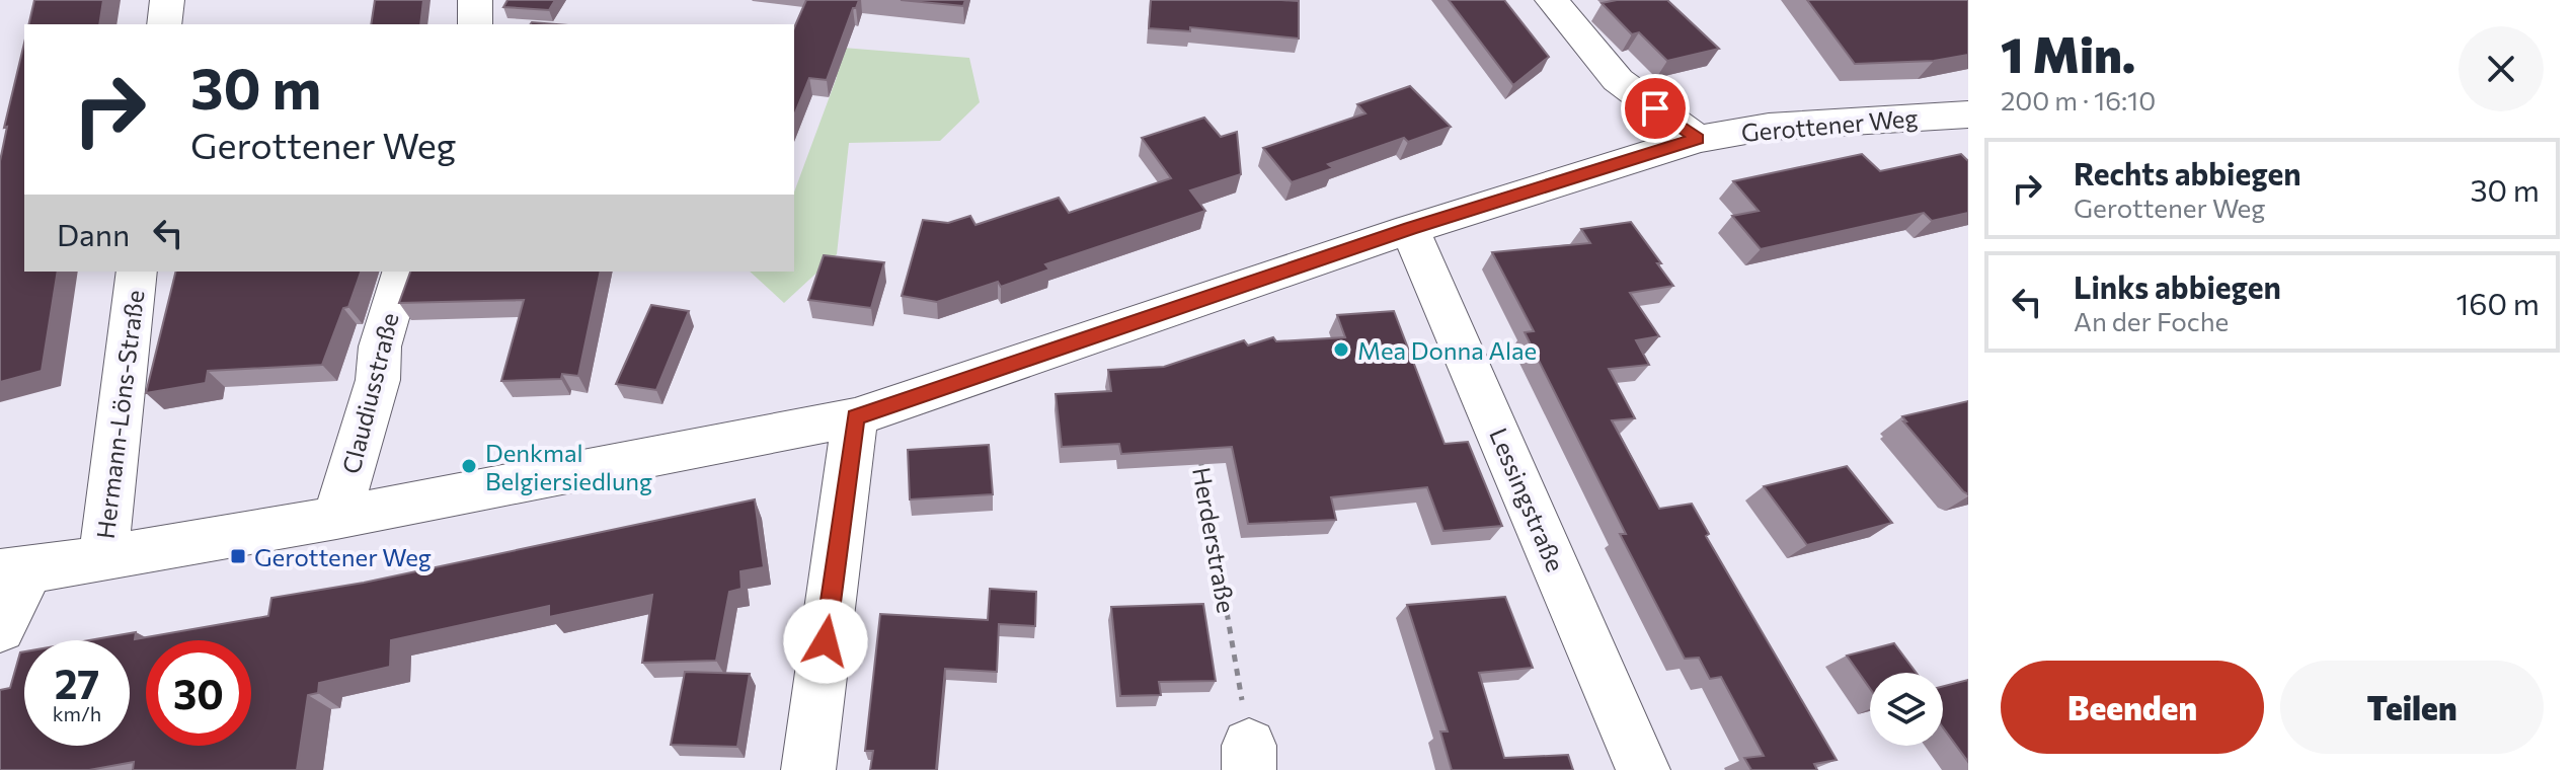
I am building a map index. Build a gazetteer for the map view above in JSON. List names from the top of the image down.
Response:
{
  "streets": {
    "street": [
      "Gerottener Weg",
      "Claudiusstraße",
      "Hermann-Löns-Straße",
      "Lessingstraße"
    ],
    "path": ["Herderstraße"]
  },
  "crossings": [
    ["Gerottener Weg", "Claudiusstraße"],
    ["Gerottener Weg", "Hermann-Löns-Straße"],
    ["Gerottener Weg", "Lessingstraße"]
  ],
  "places": {
    "other": ["Mea Donna Alae", "Denkmal Belgiersiedlung"],
    "transit": ["Gerottener Weg"]
  },
  "page": {
    "heading": ["1 Min.", "200 m · 16:10"],
    "turn": ["30 m", "Gerottener Weg"],
    "list": [
      {
        "name": "Rechts abbiegen",
        "note": "Gerottener Weg",
        "value": "30 m"
      },
      {
        "name": "Links abbiegen",
        "note": "An der Foche",
        "value": "160 m"
      }
    ],
    "then": "Dann",
    "speed": "27 km/h",
    "limit": "30",
    "buttons": ["Beenden", "Teilen"]
  }
}
